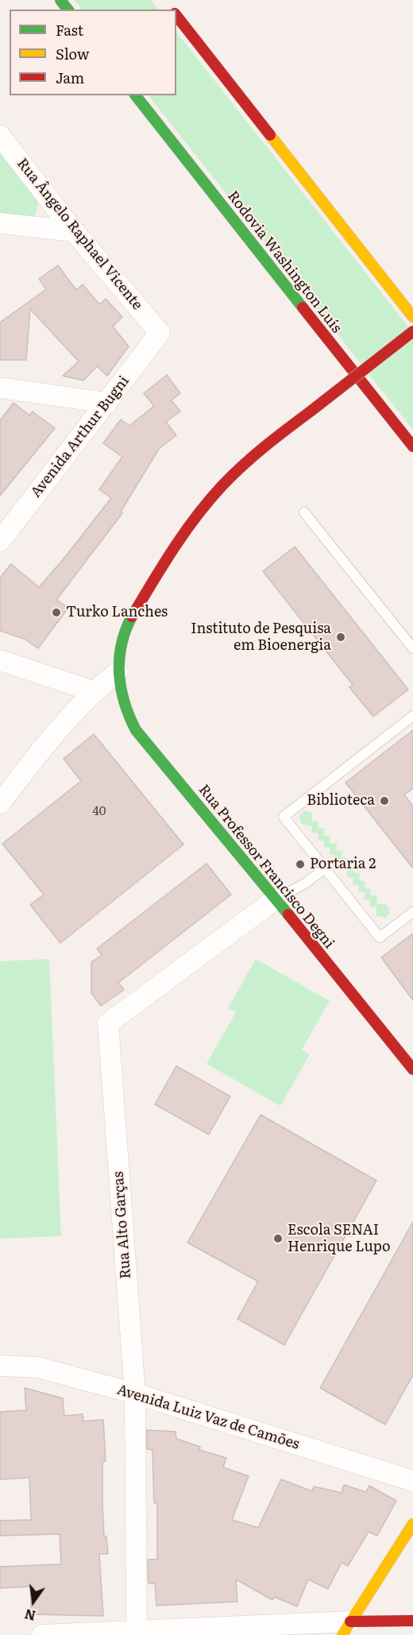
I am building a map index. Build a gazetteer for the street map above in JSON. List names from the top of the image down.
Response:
{
  "streets": {
    "main road": ["Rodovia Washington Luís", "Rua Professor Francisco Degni"],
    "street": [
      "Rua Ângelo Raphael Vicente",
      "Avenida Arthur Bugni",
      "Rua Alto Garças",
      "Avenida Luiz Vaz de Camões"
    ]
  },
  "crossings": [
    ["Rua Ângelo Raphael Vicente", "Avenida Arthur Bugni"],
    ["Rua Professor Francisco Degni", "Rua Alto Garças"],
    ["Rua Alto Garças", "Avenida Luiz Vaz de Camões"]
  ],
  "places": [
    "Turko Lanches",
    "Instituto de Pesquisa em Bioenergia",
    "Biblioteca",
    "Portaria 2",
    "Escola SENAI Henrique Lupo"
  ],
  "house_numbers": ["40"],
  "legend": ["Fast", "Slow", "Jam"],
  "north": "bottom"
}
